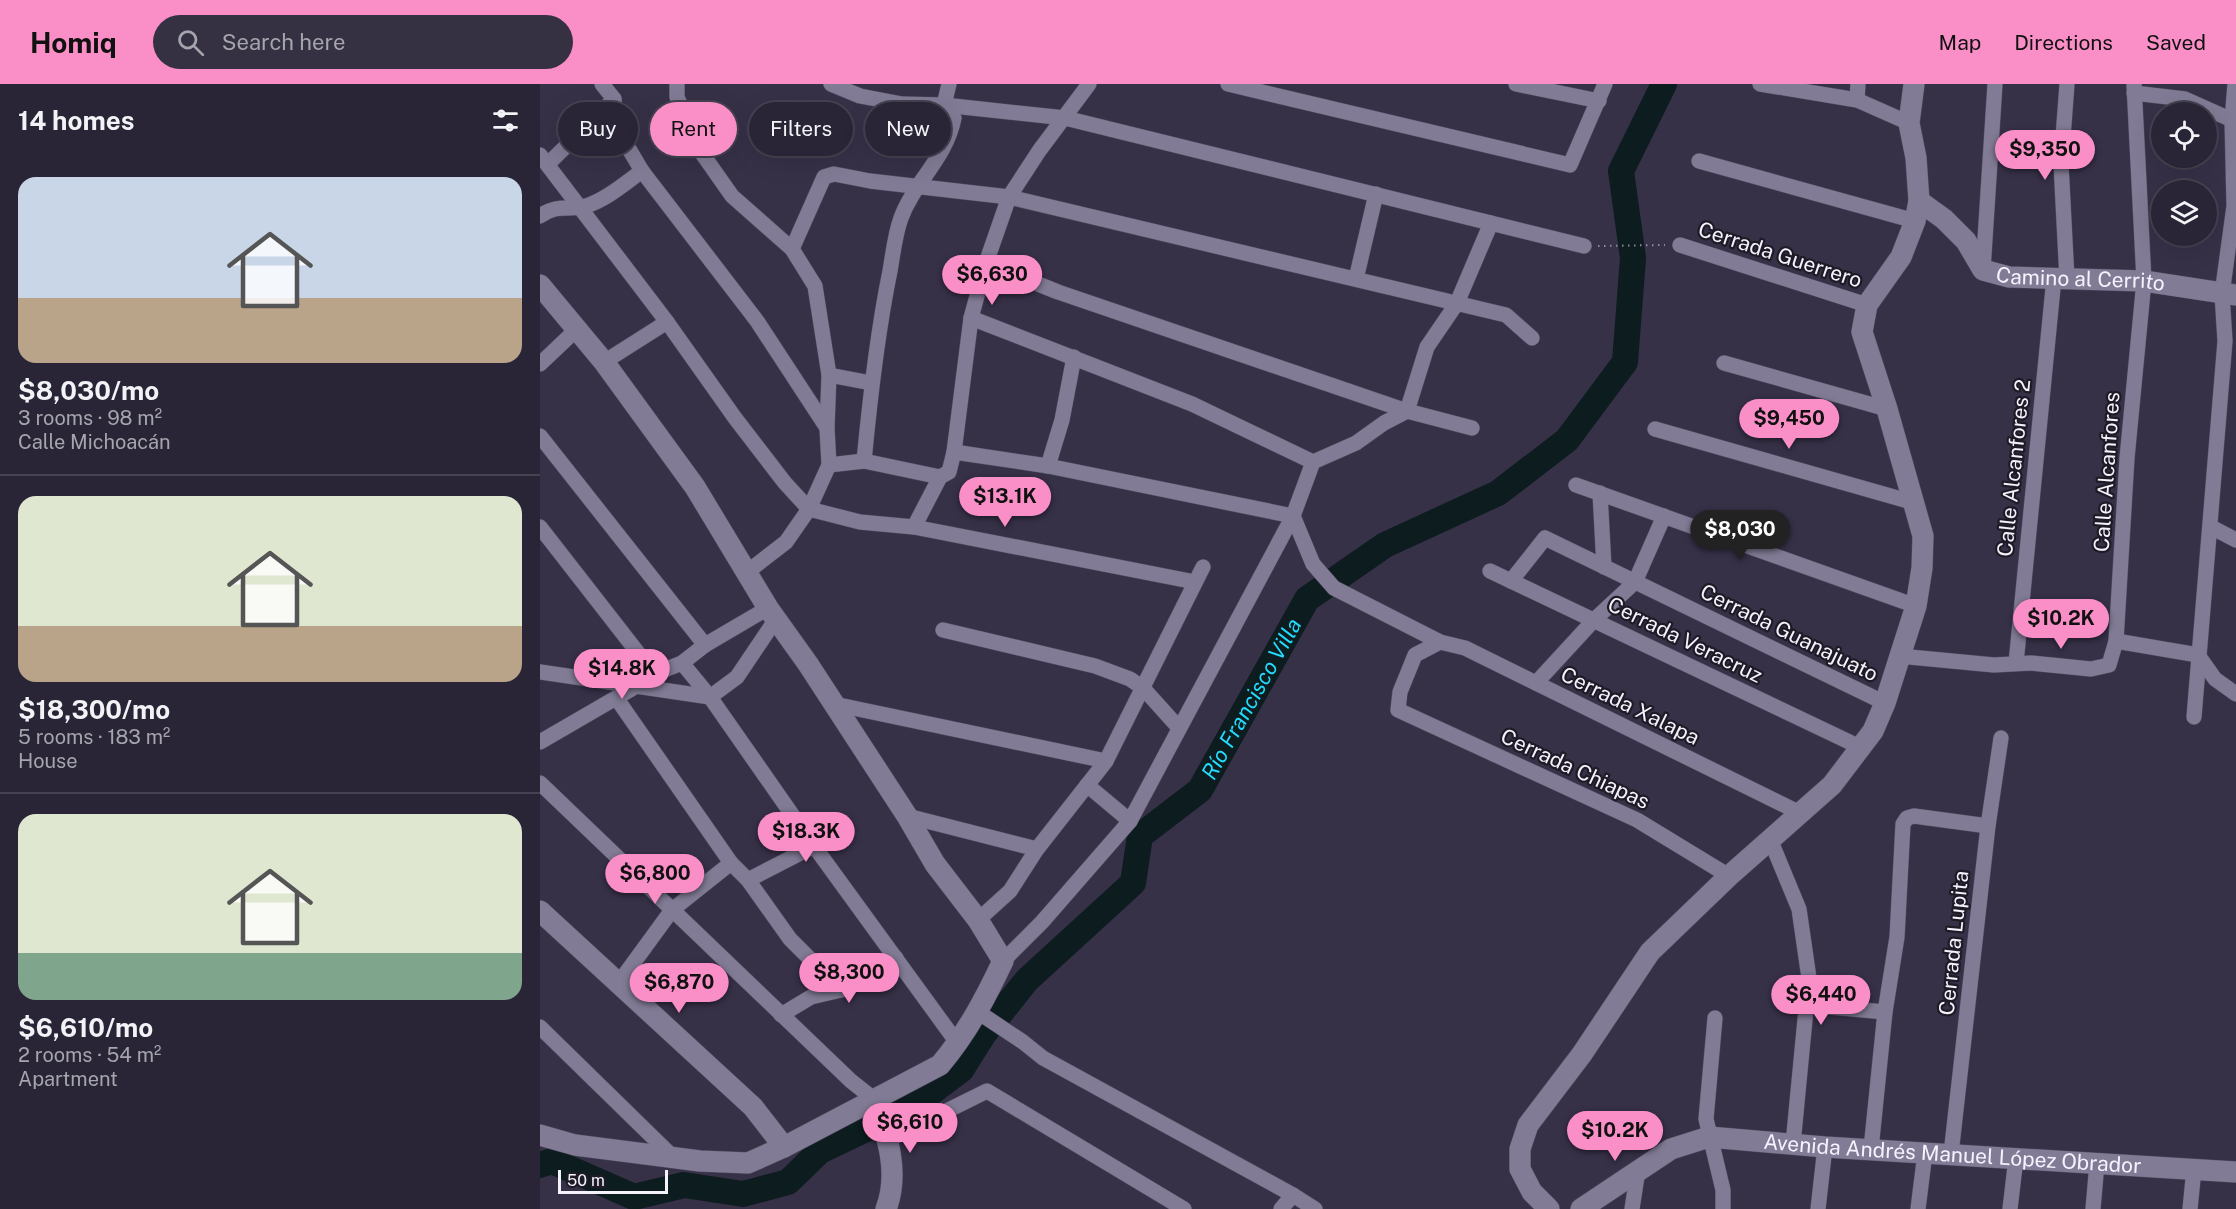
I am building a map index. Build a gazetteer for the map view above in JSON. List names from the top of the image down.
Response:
{
  "streets": {
    "main road": ["Camino al Cerrito", "Avenida Andrés Manuel López Obrador"],
    "street": [
      "Cerrada Guerrero",
      "Calle Alcanfores 2",
      "Calle Alcanfores",
      "Cerrada Guanajuato",
      "Cerrada Veracruz",
      "Cerrada Xalapa",
      "Cerrada Chiapas",
      "Cerrada Lupita"
    ]
  },
  "crossings": [
    ["Camino al Cerrito", "Calle Alcanfores 2"],
    ["Camino al Cerrito", "Calle Alcanfores"],
    ["Calle Alcanfores 2", "Calle Alcanfores"],
    ["Cerrada Guanajuato", "Cerrada Veracruz"],
    ["Cerrada Xalapa", "Cerrada Chiapas"],
    ["Cerrada Lupita", "Avenida Andrés Manuel López Obrador"]
  ],
  "water": ["Río Francisco Villa"],
  "scale_bar": "50 m",
  "page": {
    "header": "Homiq",
    "search": "Search here",
    "nav": ["Map", "Directions", "Saved"],
    "heading": "14 homes",
    "chip": [
      "Buy",
      "Rent",
      "Filters",
      "New"
    ],
    "price": [
      "$9,350",
      "$6,630",
      "$9,450",
      "$13.1K",
      "$8,030",
      "$10.2K",
      "$14.8K",
      "$18.3K",
      "$6,800",
      "$8,300",
      "$6,870",
      "$6,440",
      "$6,610",
      "$10.2K"
    ],
    "list": [
      {
        "name": "$8,030/mo",
        "note": "3 rooms · 98 m² · Calle Michoacán"
      },
      {
        "name": "$18,300/mo",
        "note": "5 rooms · 183 m² · House"
      },
      {
        "name": "$6,610/mo",
        "note": "2 rooms · 54 m² · Apartment"
      }
    ],
    "scale": "50 m"
  }
}
